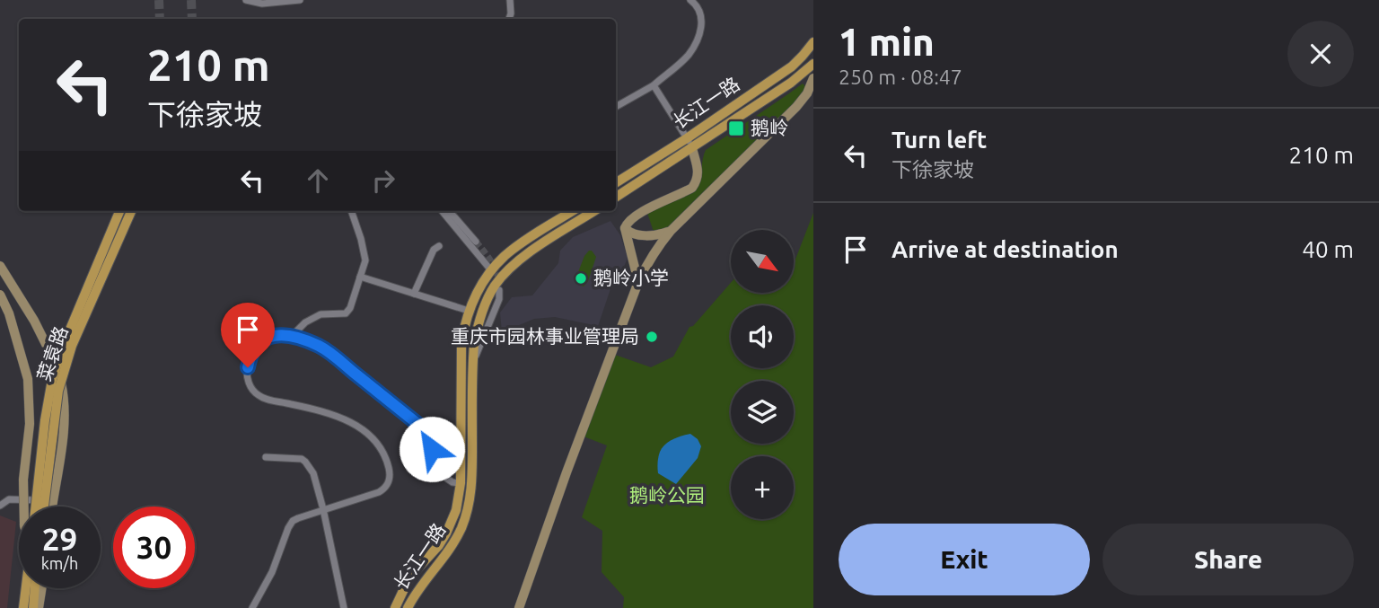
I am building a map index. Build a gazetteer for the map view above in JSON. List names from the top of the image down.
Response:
{
  "streets": {
    "main road": ["长江一路", "菜袁路"]
  },
  "parks": ["鹅岭公园"],
  "places": {
    "transit": ["鹅岭"],
    "other": ["鹅岭小学", "重庆市园林事业管理局"]
  },
  "north": "bottom right",
  "page": {
    "heading": ["1 min", "250 m · 08:47"],
    "turn": ["210 m", "下徐家坡"],
    "list": [
      {
        "name": "Turn left",
        "note": "下徐家坡",
        "value": "210 m"
      },
      {
        "name": "Arrive at destination",
        "value": "40 m"
      }
    ],
    "map_buttons": "+",
    "speed": "29 km/h",
    "limit": "30",
    "buttons": ["Exit", "Share"]
  }
}
